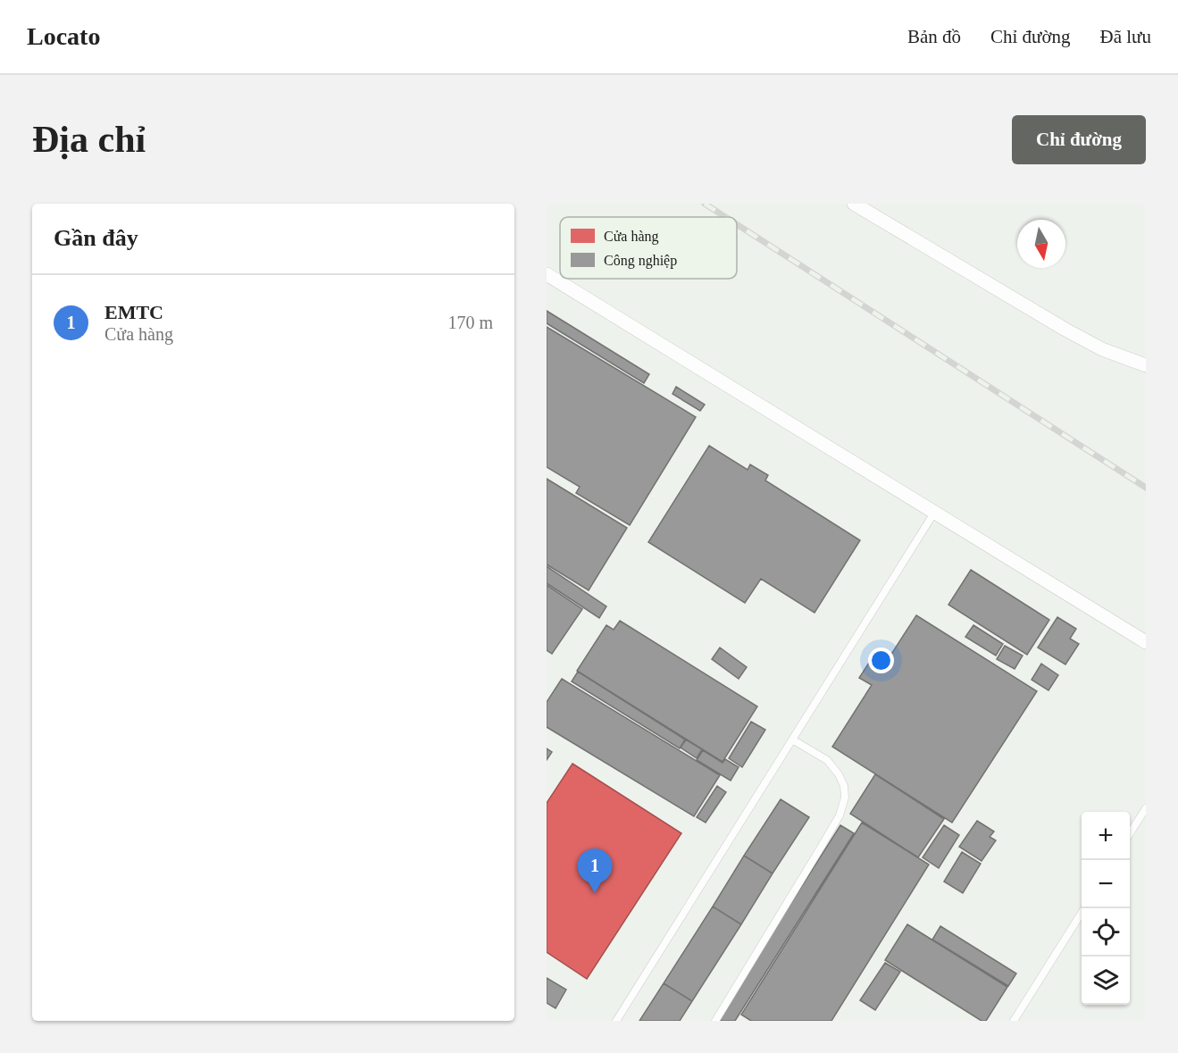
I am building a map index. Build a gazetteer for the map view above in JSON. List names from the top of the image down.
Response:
{
  "legend": ["Cửa hàng", "Công nghiệp"],
  "north": "bottom",
  "page": {
    "header": "Locato",
    "nav": ["Bản đồ", "Chỉ đường", "Đã lưu"],
    "buttons": "Chỉ đường",
    "title": "Địa chỉ",
    "heading": "Gần đây",
    "list": [
      {
        "mark": "1",
        "name": "EMTC",
        "note": "Cửa hàng",
        "value": "170 m"
      }
    ],
    "map_buttons": ["+", "−"],
    "pins": "1"
  }
}
